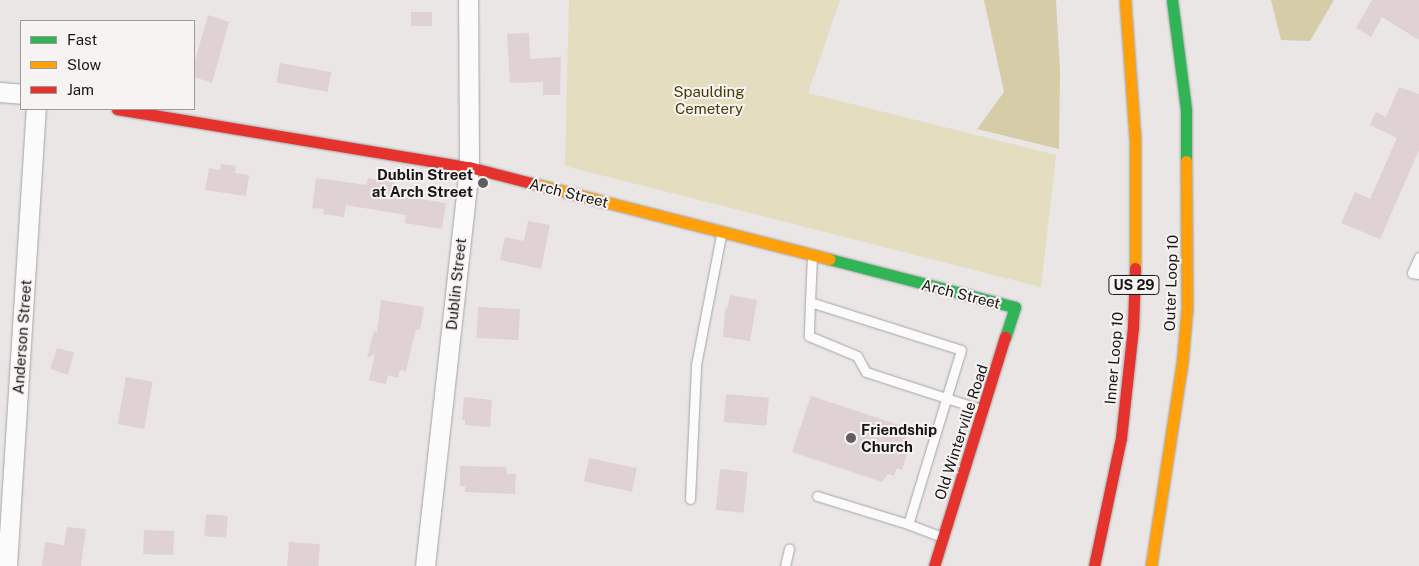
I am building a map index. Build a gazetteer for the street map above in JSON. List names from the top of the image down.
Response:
{
  "streets": {
    "main road": [
      "Arch Street",
      "Outer Loop 10",
      "US 29",
      "Inner Loop 10",
      "Old Winterville Road"
    ],
    "street": ["Dublin Street", "Anderson Street"]
  },
  "crossings": [
    ["Arch Street", "Dublin Street"],
    ["Arch Street", "Old Winterville Road"]
  ],
  "parks": ["Spaulding Cemetery"],
  "places": ["Dublin Street at Arch Street", "Friendship Church"],
  "legend": ["Fast", "Slow", "Jam"]
}
